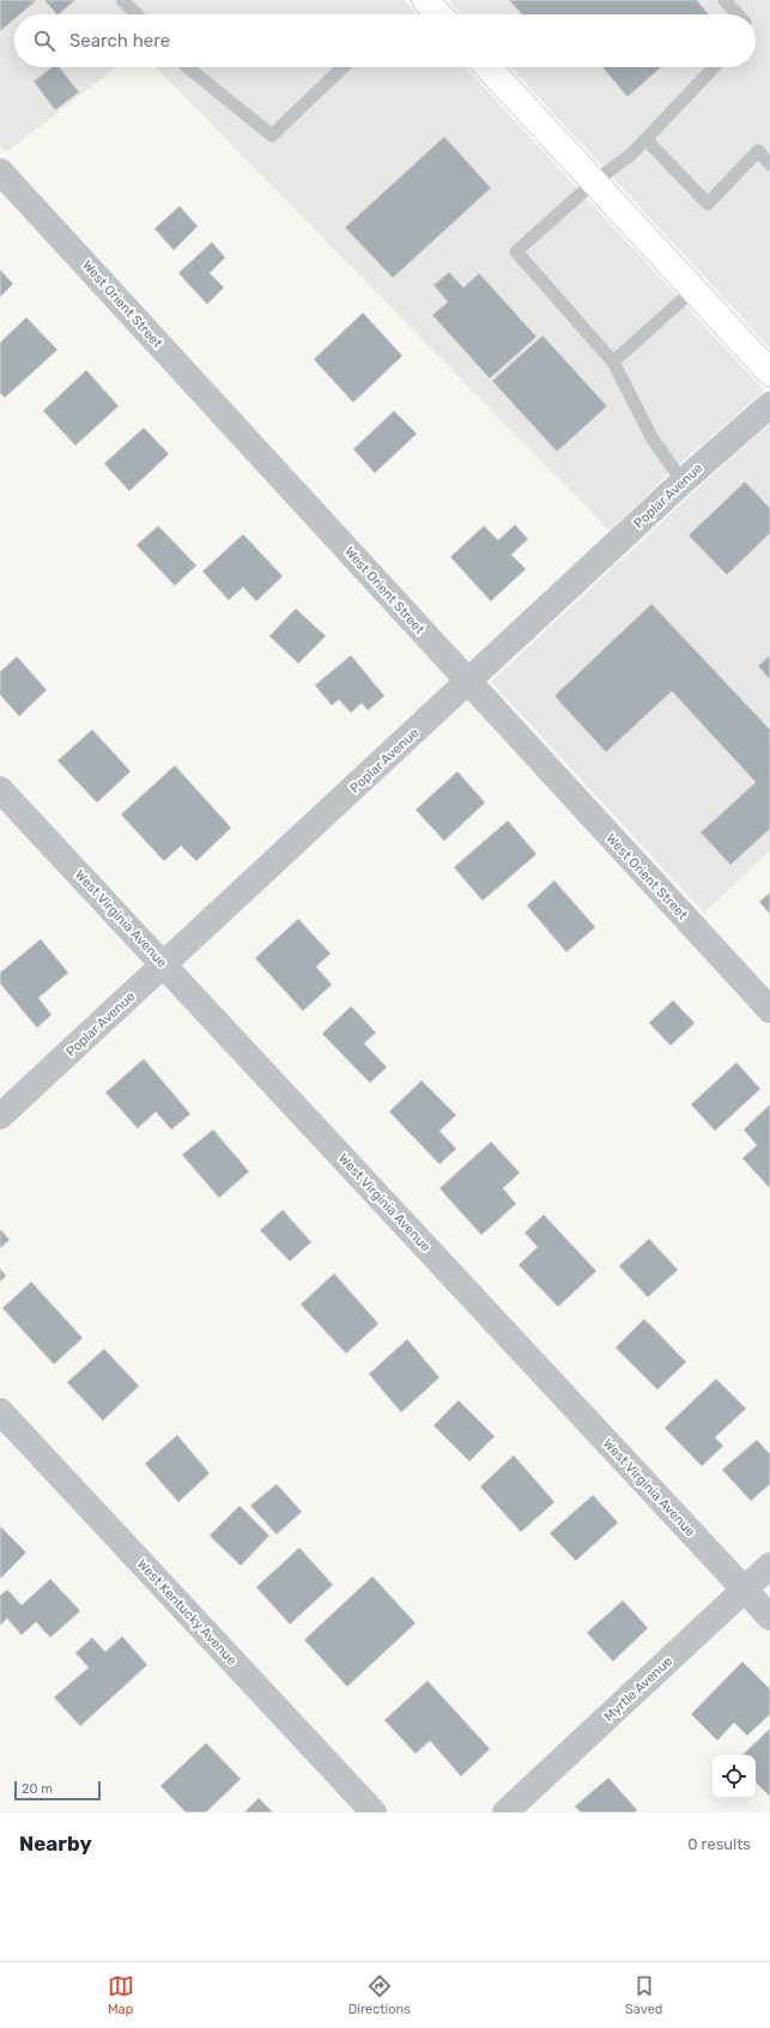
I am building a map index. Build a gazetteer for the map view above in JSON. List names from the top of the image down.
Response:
{
  "streets": {
    "street": [
      "West Orient Street",
      "Poplar Avenue",
      "West Virginia Avenue",
      "West Kentucky Avenue",
      "Myrtle Avenue"
    ]
  },
  "crossings": [
    ["West Orient Street", "Poplar Avenue"],
    ["Poplar Avenue", "West Virginia Avenue"],
    ["West Virginia Avenue", "Myrtle Avenue"]
  ],
  "scale_bar": "20 m",
  "page": {
    "search": "Search here",
    "scale": "20 m",
    "heading": ["Nearby", "0 results"],
    "nav": ["Map", "Directions", "Saved"]
  }
}
